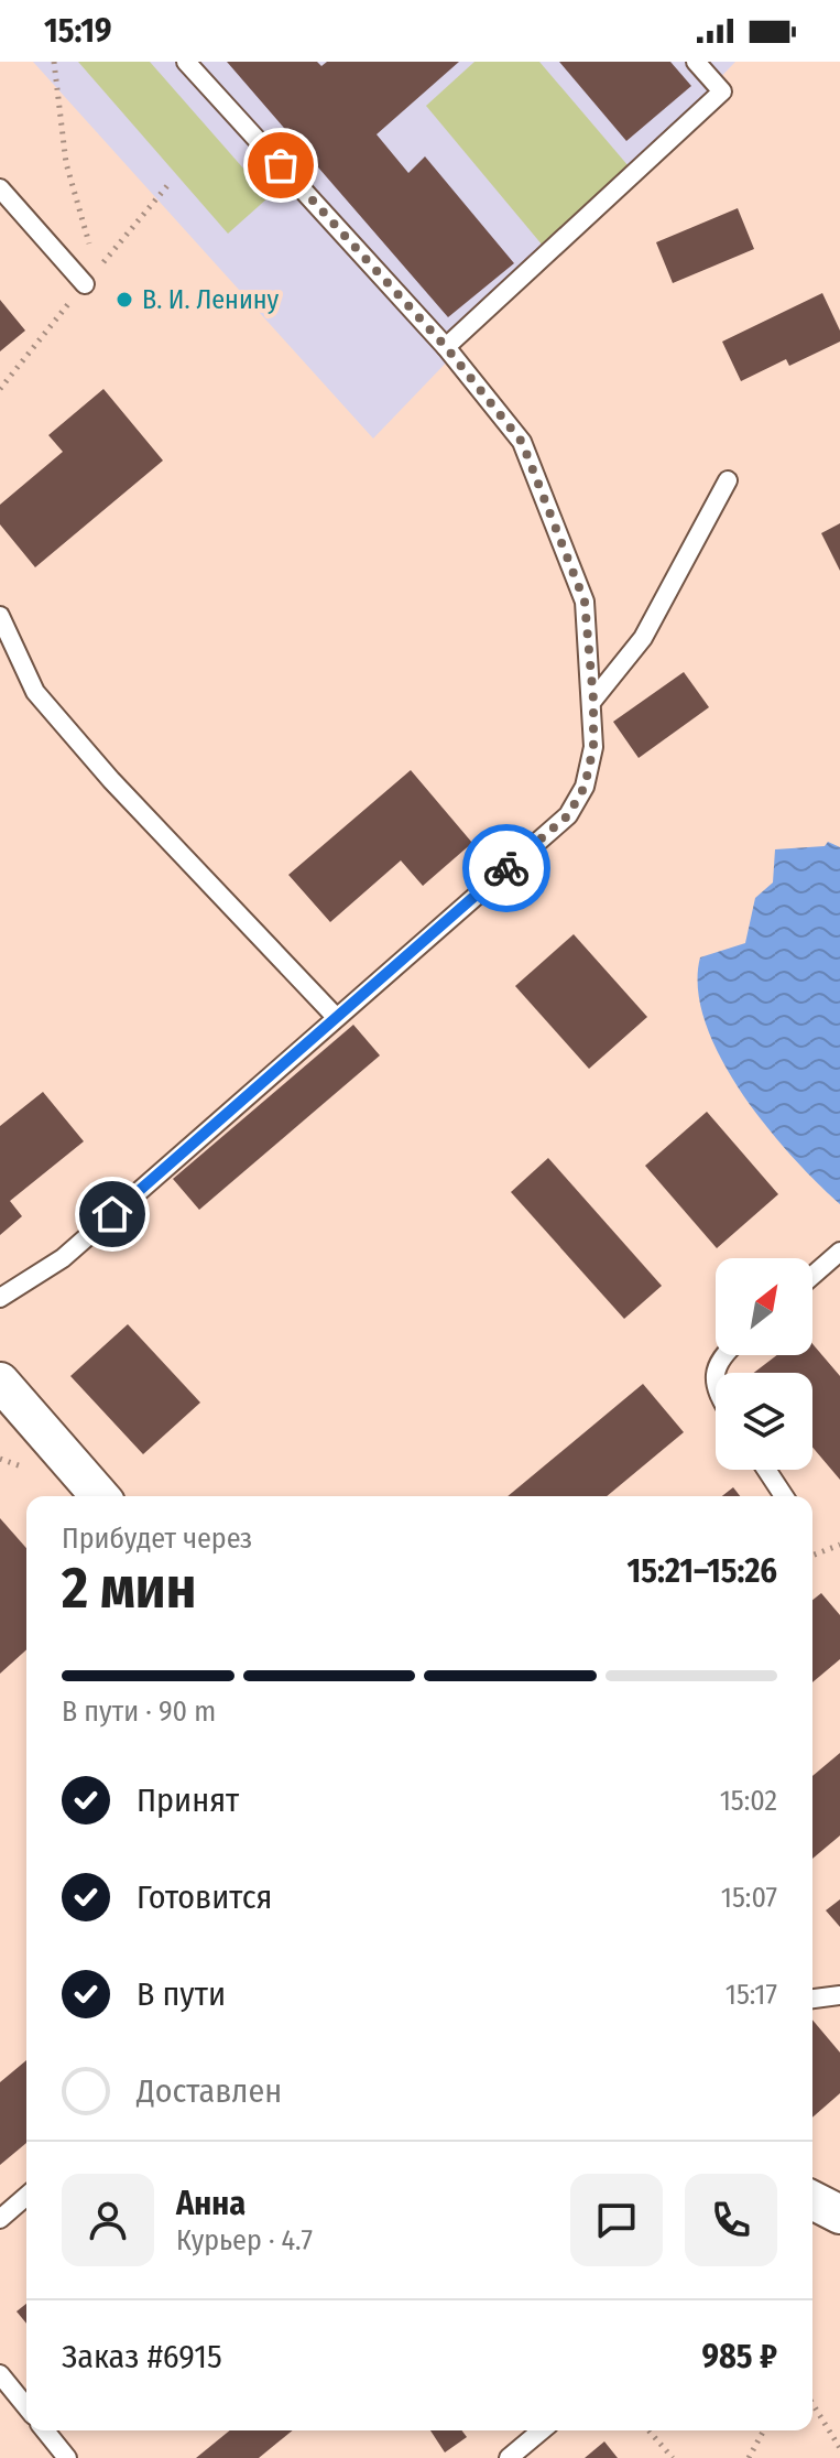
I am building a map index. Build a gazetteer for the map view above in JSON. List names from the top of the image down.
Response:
{
  "places": ["В. И. Ленину"],
  "north": "top right",
  "page": {
    "status": "15:19",
    "heading": ["2 мин", "Прибудет через", "15:21–15:26"],
    "panel": [
      "Анна",
      "Курьер · 4.7",
      "Заказ #6915",
      "985 ₽"
    ],
    "bar": "В пути · 90 m",
    "list": [
      ["Принят", "15:02"],
      ["Готовится", "15:07"],
      ["В пути", "15:17"],
      "Доставлен"
    ]
  }
}
